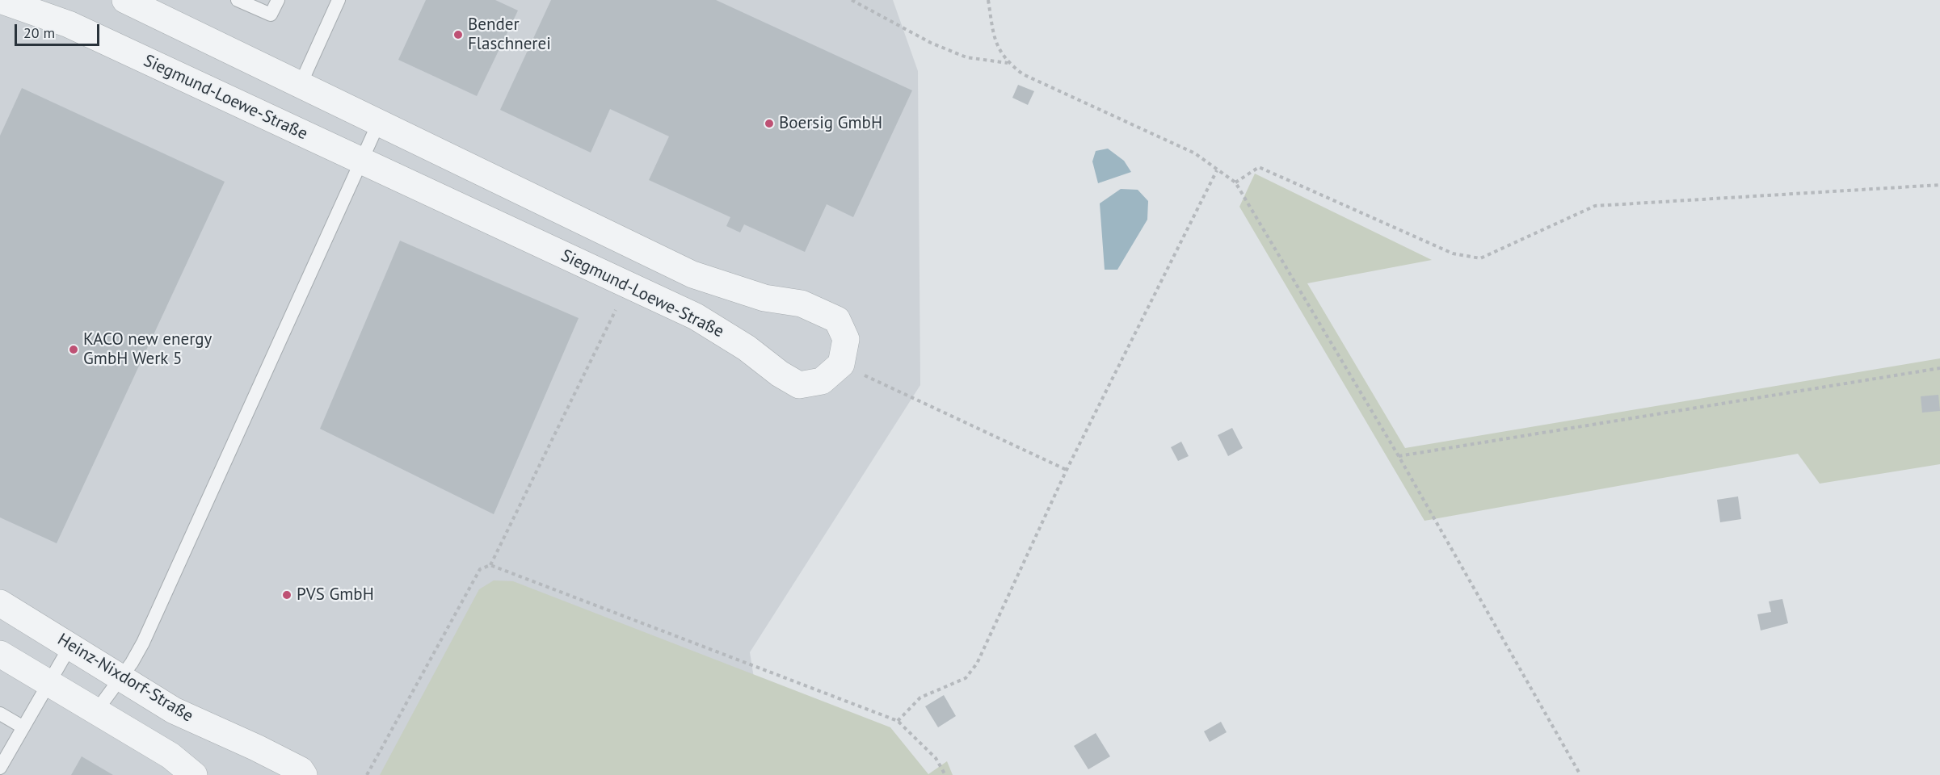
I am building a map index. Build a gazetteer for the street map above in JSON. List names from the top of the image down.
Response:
{
  "streets": {
    "street": ["Siegmund-Loewe-Straße", "Heinz-Nixdorf-Straße"]
  },
  "places": [
    "Bender Flaschnerei",
    "Boersig GmbH",
    "KACO new energy GmbH Werk 5",
    "PVS GmbH"
  ],
  "scale_bar": "20 m"
}
